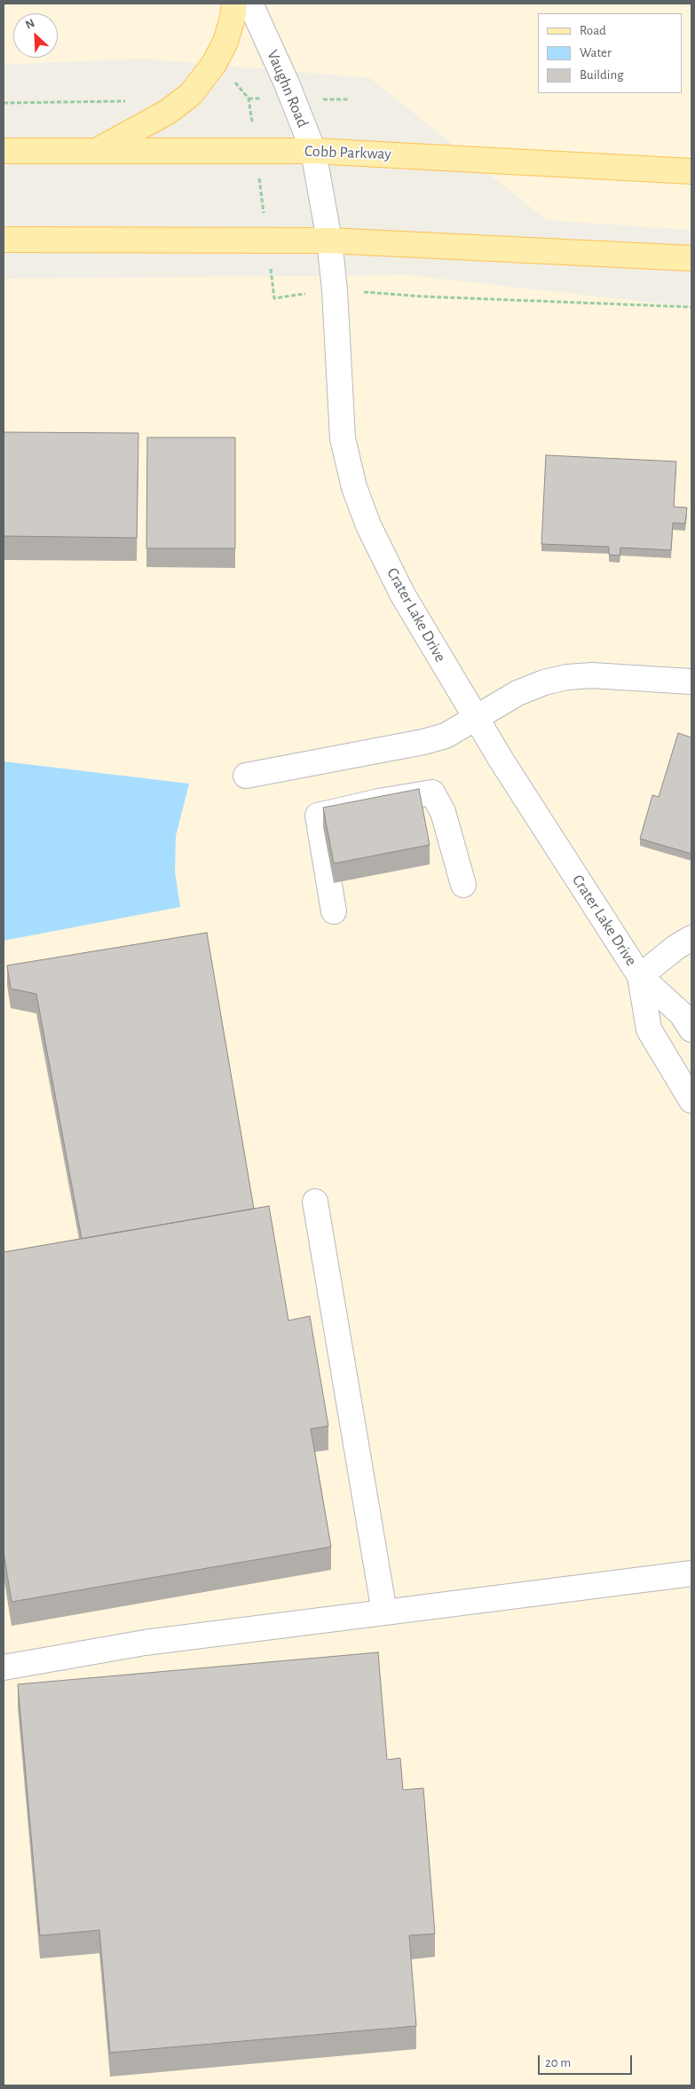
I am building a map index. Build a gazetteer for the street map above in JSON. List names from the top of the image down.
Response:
{
  "streets": {
    "main road": ["Cobb Parkway"],
    "street": ["Vaughn Road", "Crater Lake Drive"]
  },
  "crossings": [
    ["Vaughn Road", "Cobb Parkway"],
    ["Vaughn Road", "Crater Lake Drive"]
  ],
  "legend": ["Road", "Water", "Building"],
  "scale_bar": "20 m",
  "north": "top left"
}
